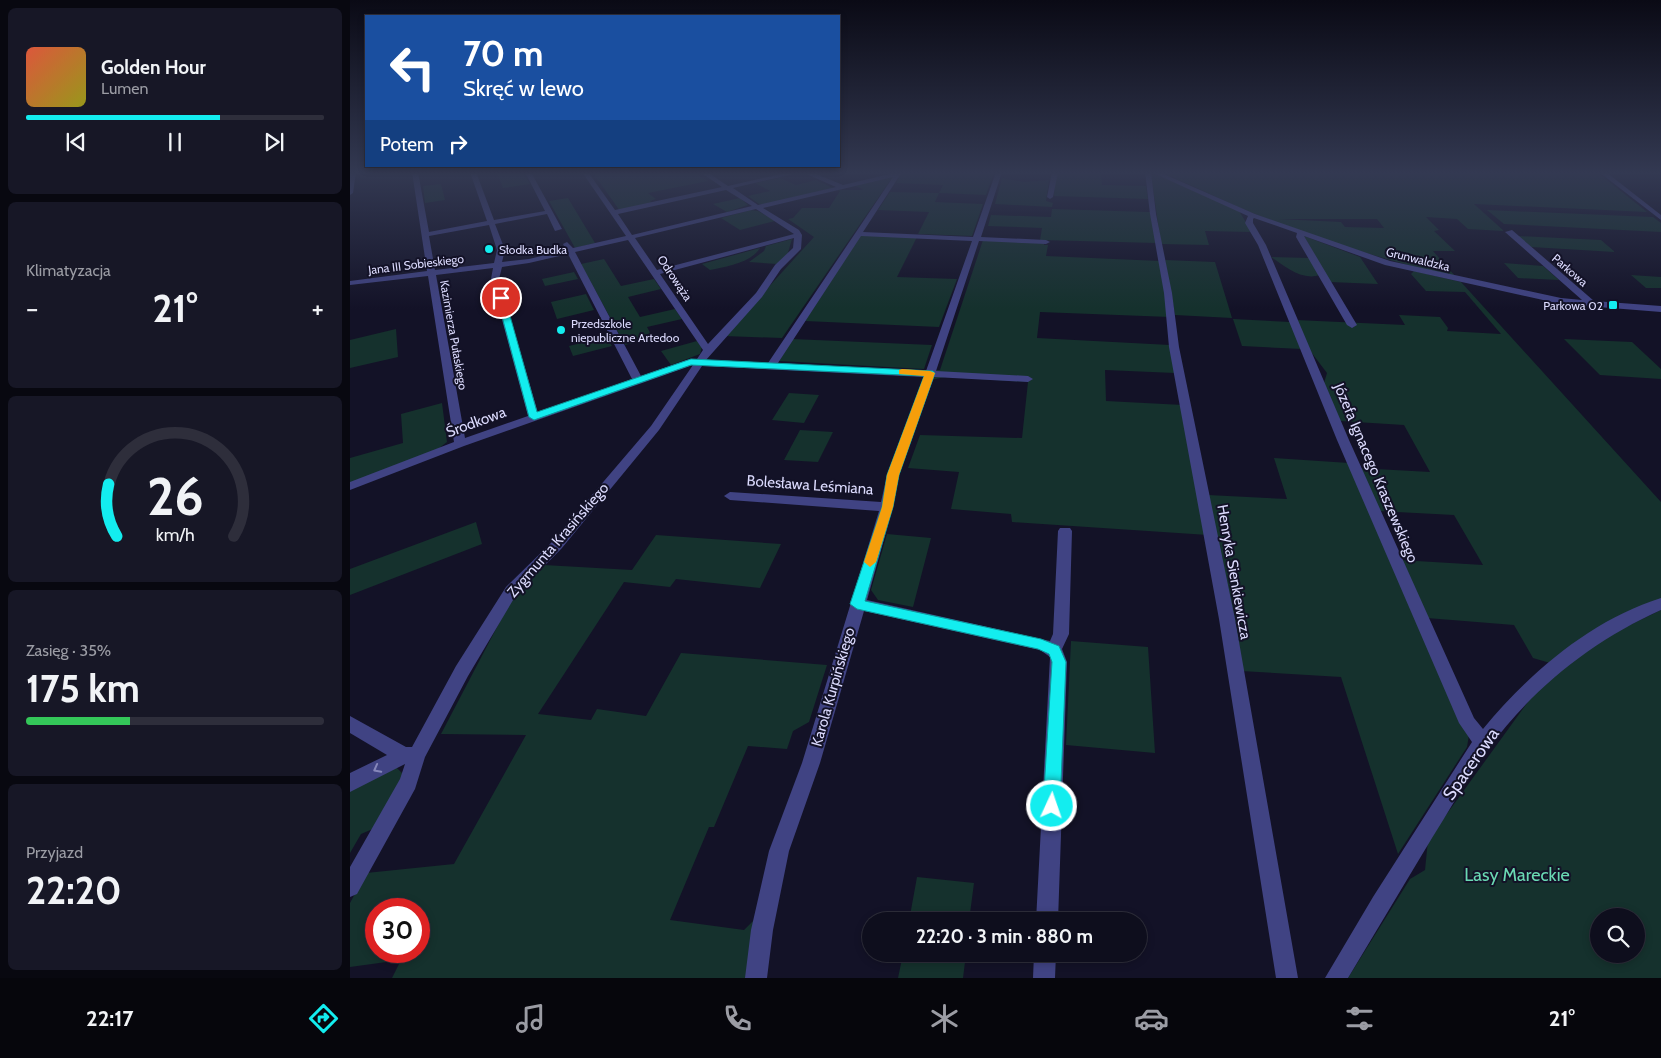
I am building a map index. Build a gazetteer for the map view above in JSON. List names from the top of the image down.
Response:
{
  "streets": {
    "street": [
      "Grunwaldzka",
      "Jana III Sobieskiego",
      "Parkowa",
      "Odrowąża",
      "Kazimierza Pułaskiego",
      "Środkowa",
      "Józefa Ignacego Kraszewskiego",
      "Bolesława Leśmiana",
      "Zygmunta Krasińskiego",
      "Henryka Sienkiewicza",
      "Karola Kurpińskiego",
      "Spacerowa"
    ]
  },
  "crossings": [
    ["Grunwaldzka", "Parkowa"],
    ["Jana III Sobieskiego", "Odrowąża"],
    ["Jana III Sobieskiego", "Kazimierza Pułaskiego"],
    ["Odrowąża", "Zygmunta Krasińskiego"],
    ["Kazimierza Pułaskiego", "Środkowa"],
    ["Środkowa", "Zygmunta Krasińskiego"],
    ["Środkowa", "Karola Kurpińskiego"],
    ["Józefa Ignacego Kraszewskiego", "Spacerowa"],
    ["Bolesława Leśmiana", "Karola Kurpińskiego"]
  ],
  "parks": ["Lasy Mareckie"],
  "places": {
    "other": ["Słodka Budka", "Przedszkole niepubliczne Artedoo"],
    "transit": ["Parkowa 02"]
  },
  "page": {
    "turn": ["70 m", "Skręć w lewo"],
    "song": ["Golden Hour", "Lumen"],
    "then": "Potem",
    "tile": [
      "Klimatyzacja",
      ["Zasięg · 35%", "175 km"],
      ["Przyjazd", "22:20"]
    ],
    "heat": ["−", "21°", "+"],
    "limit": "30",
    "trip": "22:20 · 3 min · 880 m",
    "tabs": ["22:17", "21°"],
    "gauge": ["26", "km/h"]
  }
}
